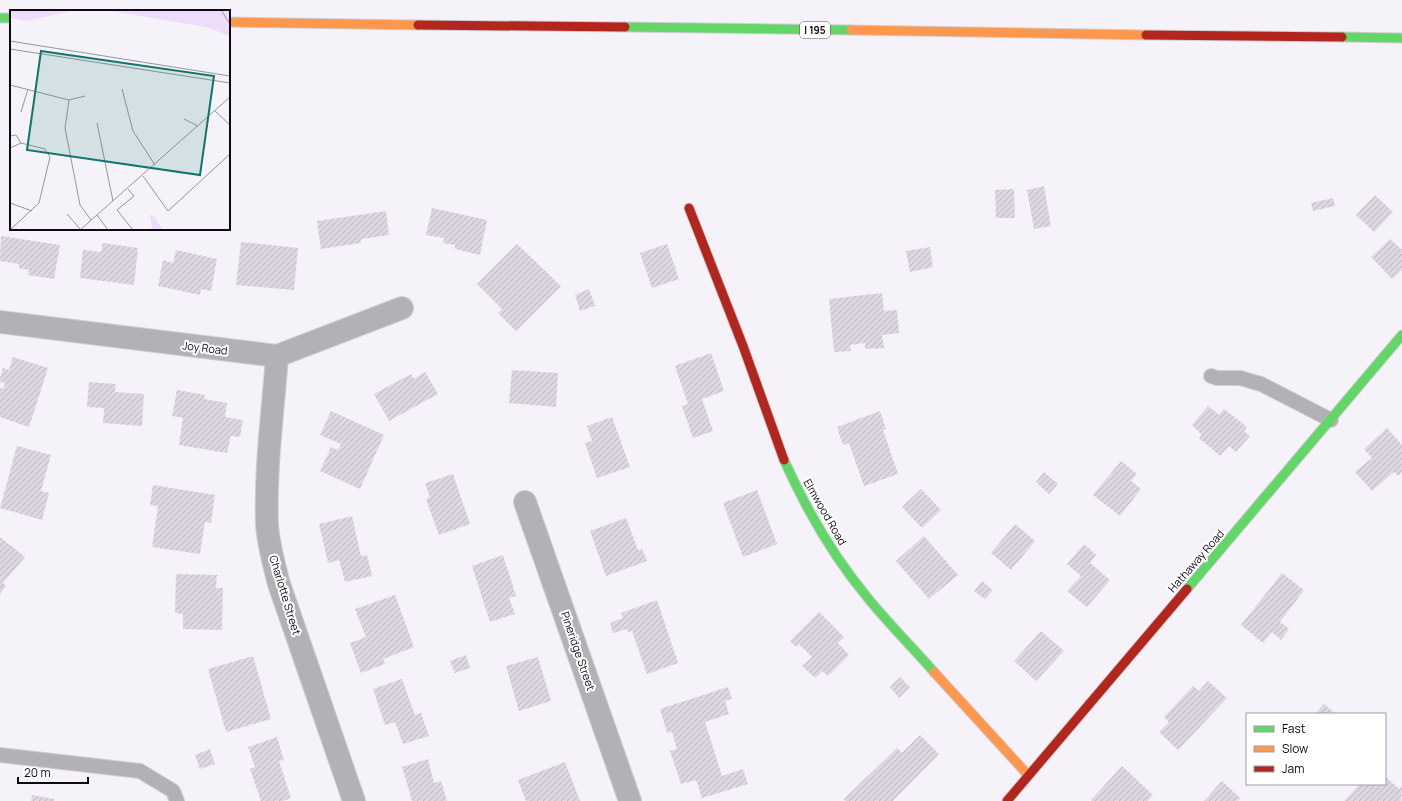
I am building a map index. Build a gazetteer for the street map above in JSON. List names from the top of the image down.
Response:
{
  "streets": {
    "main road": ["I 195", "Elmwood Road", "Hathaway Road"],
    "street": ["Joy Road", "Charlotte Street", "Pineridge Street"]
  },
  "crossings": [
    ["Joy Road", "Charlotte Street"],
    ["Elmwood Road", "Hathaway Road"]
  ],
  "legend": ["Fast", "Slow", "Jam"],
  "scale_bar": "20 m"
}
